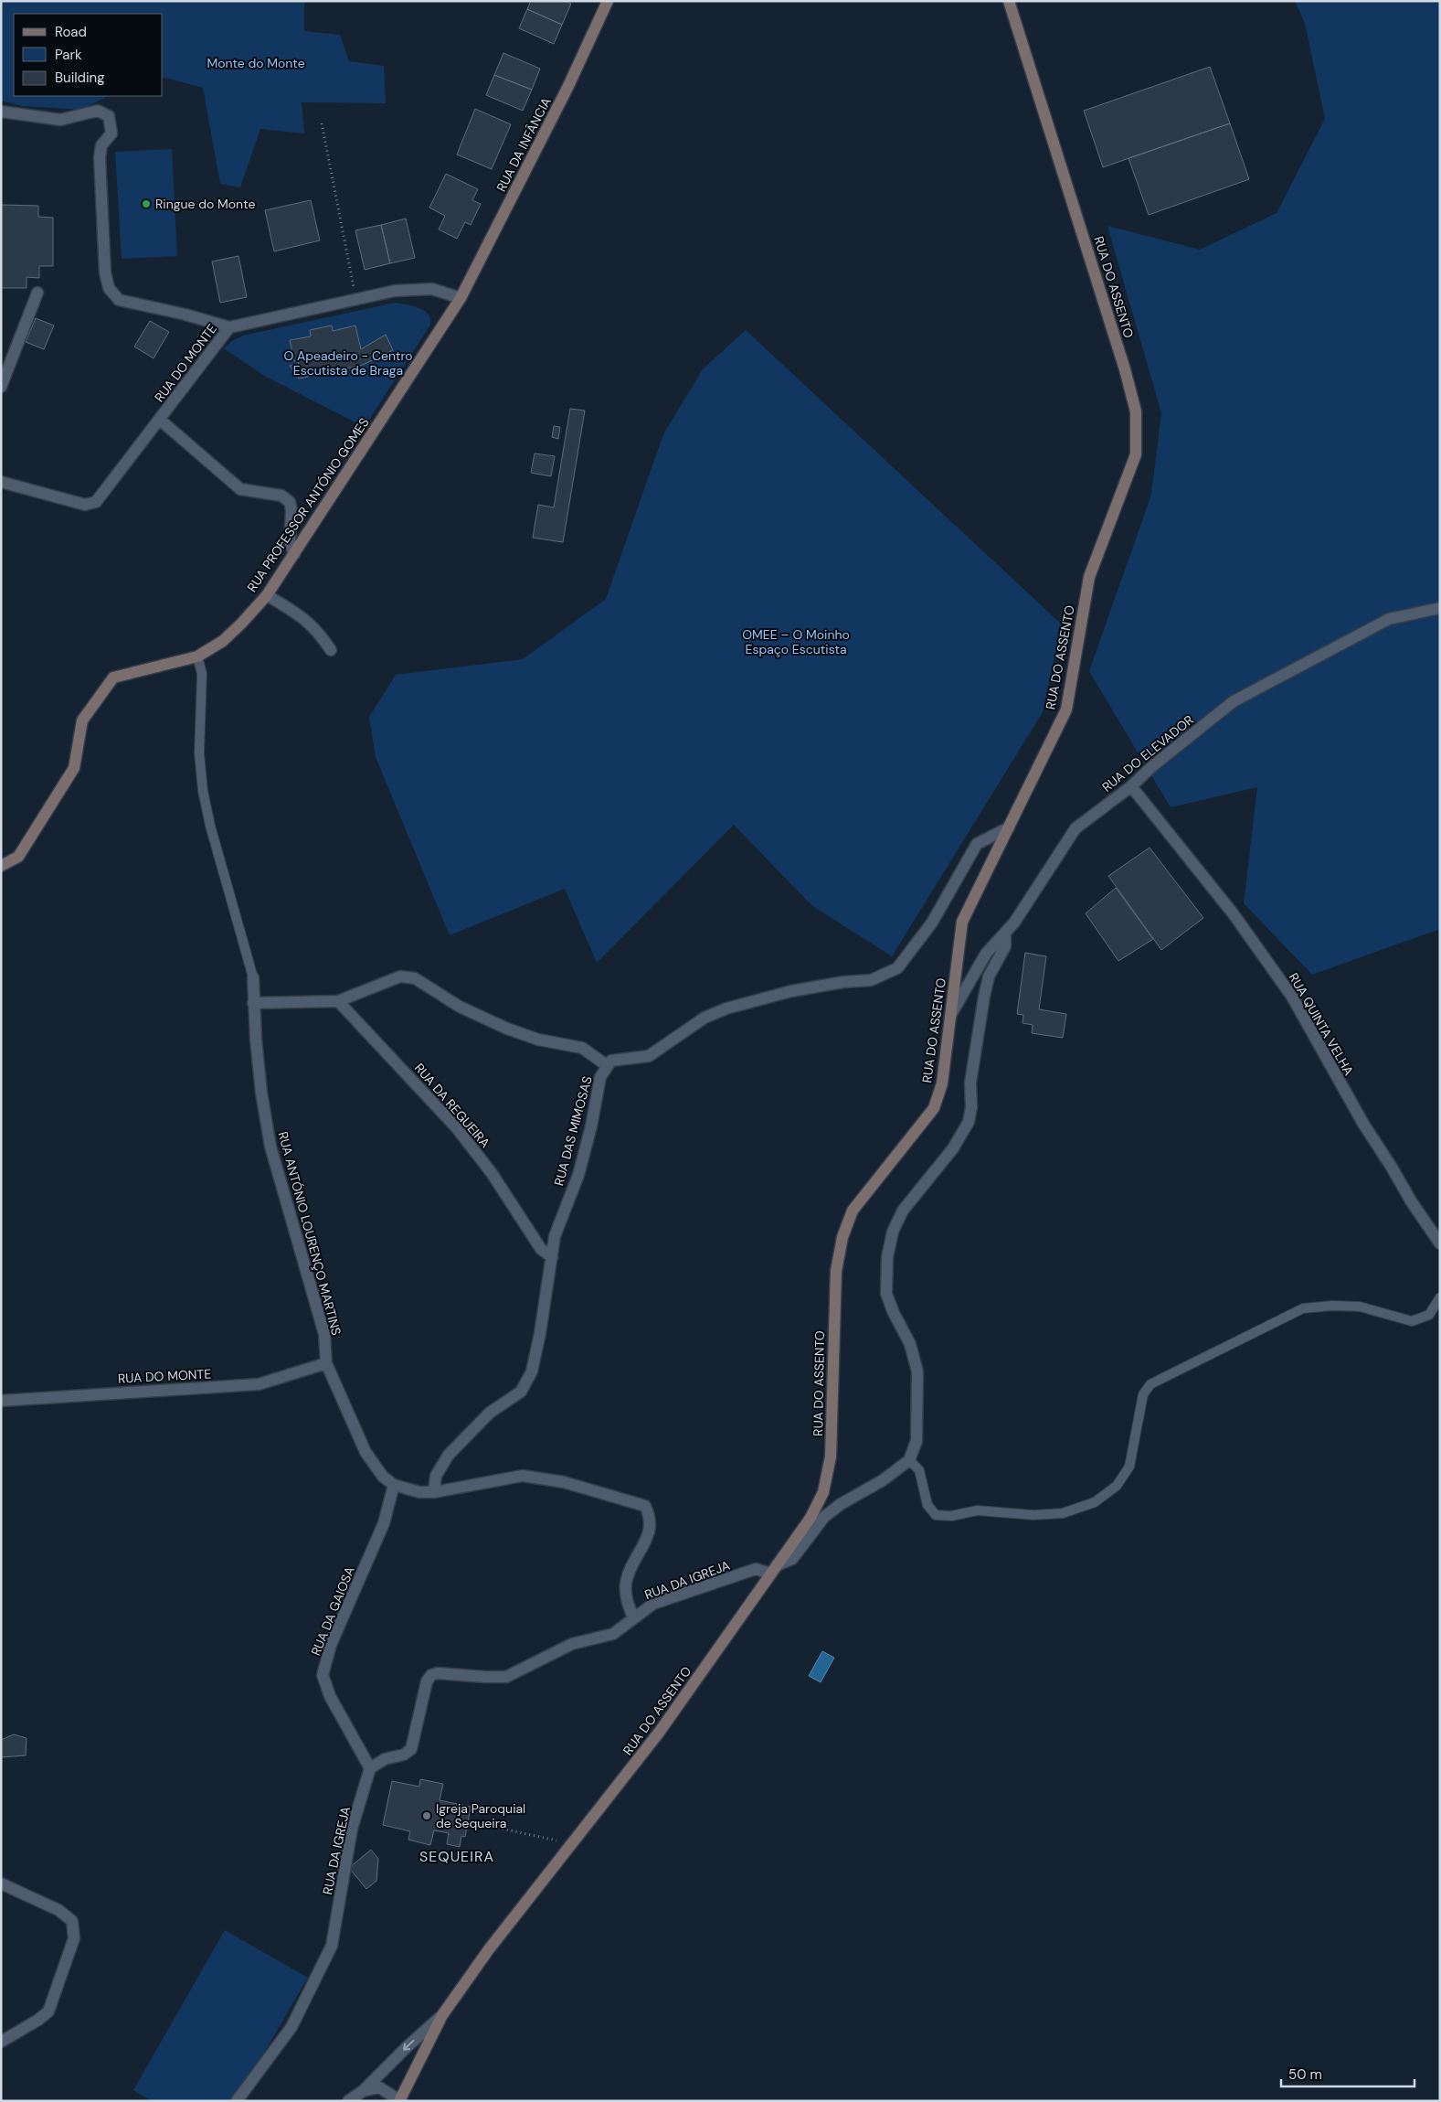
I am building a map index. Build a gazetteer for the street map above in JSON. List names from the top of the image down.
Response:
{
  "streets": {
    "street": [
      "RUA DA INFÂNCIA",
      "RUA DO ASSENTO",
      "RUA DO MONTE",
      "RUA PROFESSOR ANTÓNIO GOMES",
      "RUA DO ELEVADOR",
      "RUA QUINTA VELHA",
      "RUA DA REGUEIRA",
      "RUA DAS MIMOSAS",
      "RUA ANTÓNIO LOURENÇO MARTINS",
      "RUA DA IGREJA",
      "RUA DA GAIOSA"
    ]
  },
  "crossings": [
    ["RUA DA INFÂNCIA", "RUA DO MONTE"],
    ["RUA DA INFÂNCIA", "RUA PROFESSOR ANTÓNIO GOMES"],
    ["RUA DO ASSENTO", "RUA DO ELEVADOR"],
    ["RUA DO ASSENTO", "RUA DAS MIMOSAS"],
    ["RUA DO ASSENTO", "RUA DA IGREJA"],
    ["RUA DO MONTE", "RUA PROFESSOR ANTÓNIO GOMES"],
    ["RUA DO MONTE", "RUA ANTÓNIO LOURENÇO MARTINS"],
    ["RUA PROFESSOR ANTÓNIO GOMES", "RUA ANTÓNIO LOURENÇO MARTINS"],
    ["RUA DO ELEVADOR", "RUA QUINTA VELHA"],
    ["RUA DA REGUEIRA", "RUA DAS MIMOSAS"],
    ["RUA DAS MIMOSAS", "RUA ANTÓNIO LOURENÇO MARTINS"],
    ["RUA ANTÓNIO LOURENÇO MARTINS", "RUA DA IGREJA"],
    ["RUA ANTÓNIO LOURENÇO MARTINS", "RUA DA GAIOSA"],
    ["RUA DA IGREJA", "RUA DA GAIOSA"]
  ],
  "districts": ["SEQUEIRA"],
  "parks": ["Monte do Monte", "O Apeadeiro - Centro Escutista de Braga", "OMEE – O Moinho Espaço Escutista"],
  "places": ["Ringue do Monte", "Igreja Paroquial de Sequeira"],
  "legend": ["Road", "Park", "Building"],
  "scale_bar": "50 m"
}
